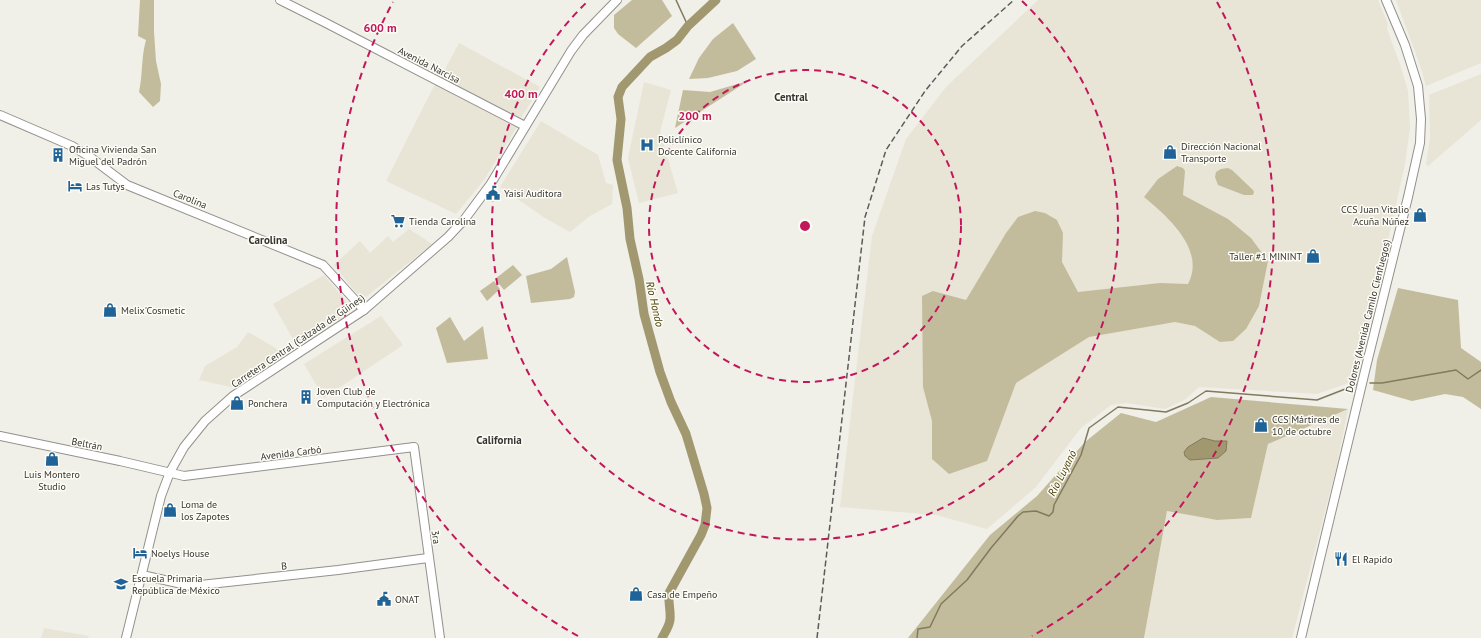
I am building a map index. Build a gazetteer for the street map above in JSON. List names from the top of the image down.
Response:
{
  "streets": {
    "main road": [
      "Avenida Narcisa",
      "Carolina",
      "Dolores (Avenida Camilo Cienfuegos)",
      "Carretera Central (Calzada de Güines)",
      "Beltrán",
      "Avenida Carbó",
      "3ra",
      "B"
    ]
  },
  "crossings": [
    ["Avenida Narcisa", "Carretera Central (Calzada de Güines)"],
    ["Carolina", "Carretera Central (Calzada de Güines)"],
    ["Carretera Central (Calzada de Güines)", "Beltrán"],
    ["Carretera Central (Calzada de Güines)", "Avenida Carbó"],
    ["Carretera Central (Calzada de Güines)", "B"],
    ["Beltrán", "Avenida Carbó"],
    ["Avenida Carbó", "3ra"],
    ["3ra", "B"]
  ],
  "districts": ["Central", "Carolina", "California"],
  "water": ["Río Hondo", "Río Luyanó"],
  "places": {
    "hospital": ["Policlínico Docente California"],
    "shop": [
      "Dirección Nacional Transporte",
      "CCS Juan Vitalio Acuña Núñez",
      "Taller #1 MININT",
      "Melix'Cosmetic",
      "Ponchera",
      "CCS Mártires de 10 de octubre",
      "Luis Montero Studio",
      "Loma de los Zapotes",
      "Casa de Empeño"
    ],
    "building": ["Oficina Vivienda San Miguel del Padrón", "Joven Club de Computación y Electrónica"],
    "hotel": ["Las Tutys", "Noelys House"],
    "public building": ["Yaisi Auditora", "ONAT"],
    "supermarket": ["Tienda Carolina"],
    "restaurant": ["El Rapido"],
    "school or university": ["Escuela Primaria República de México"]
  },
  "rings": ["600 m", "400 m", "200 m"]
}
